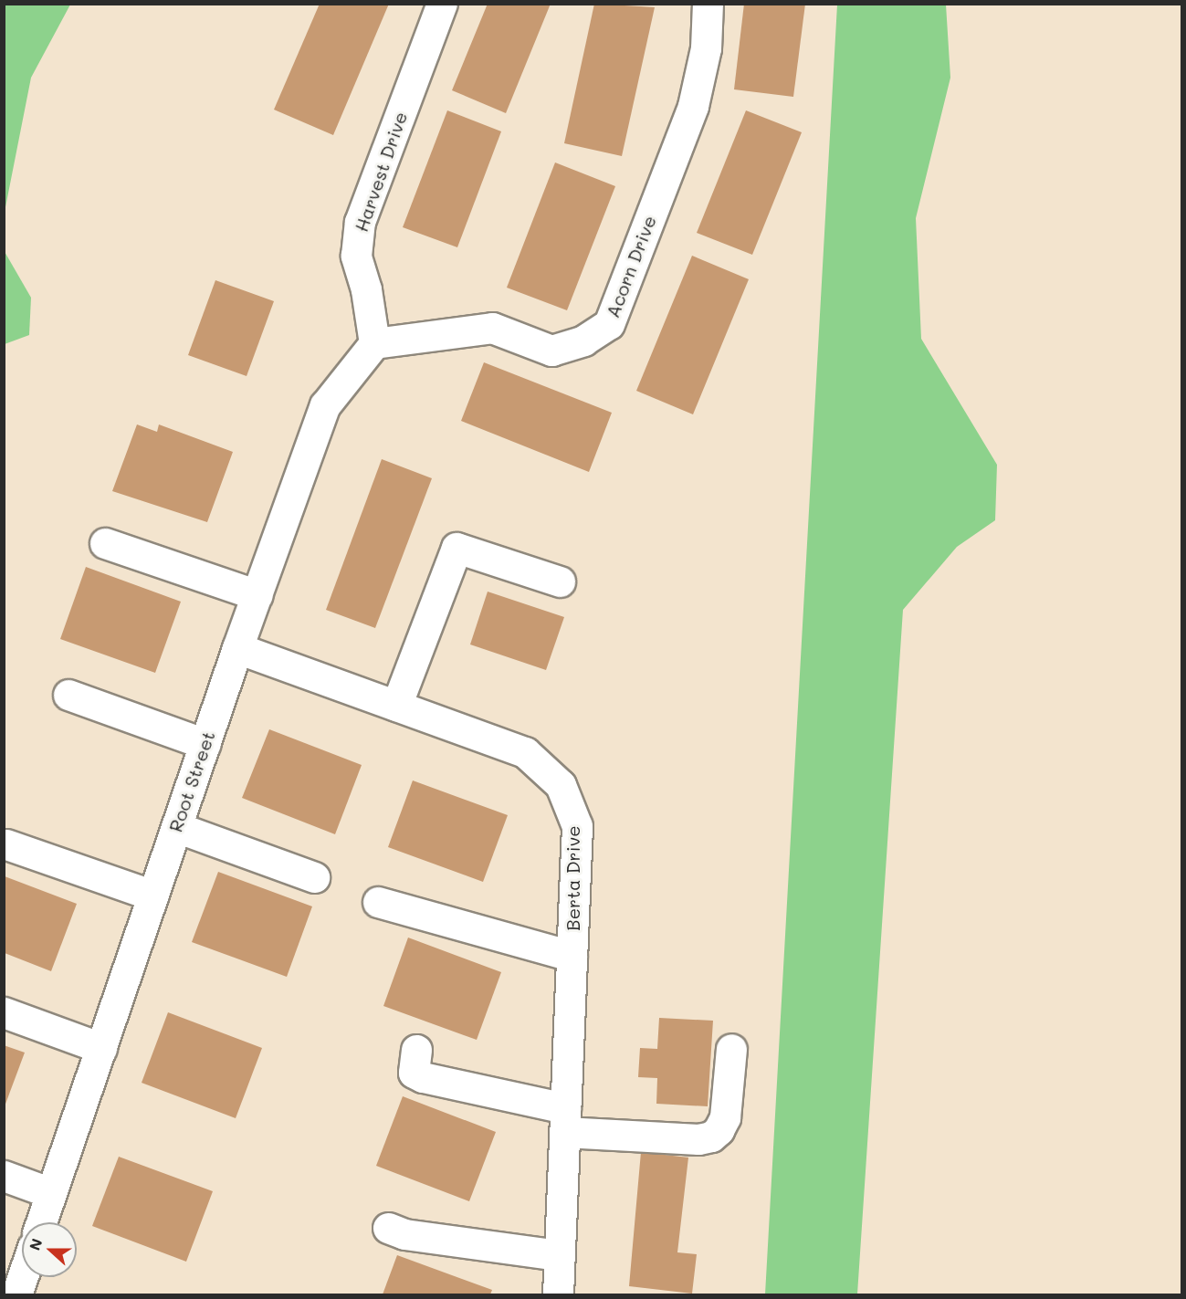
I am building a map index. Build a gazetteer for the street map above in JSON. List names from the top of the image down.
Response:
{
  "streets": {
    "street": [
      "Harvest Drive",
      "Acorn Drive",
      "Root Street",
      "Berta Drive"
    ]
  },
  "crossings": [
    ["Harvest Drive", "Acorn Drive"],
    ["Harvest Drive", "Root Street"],
    ["Acorn Drive", "Root Street"],
    ["Root Street", "Berta Drive"]
  ],
  "north": "left"
}
